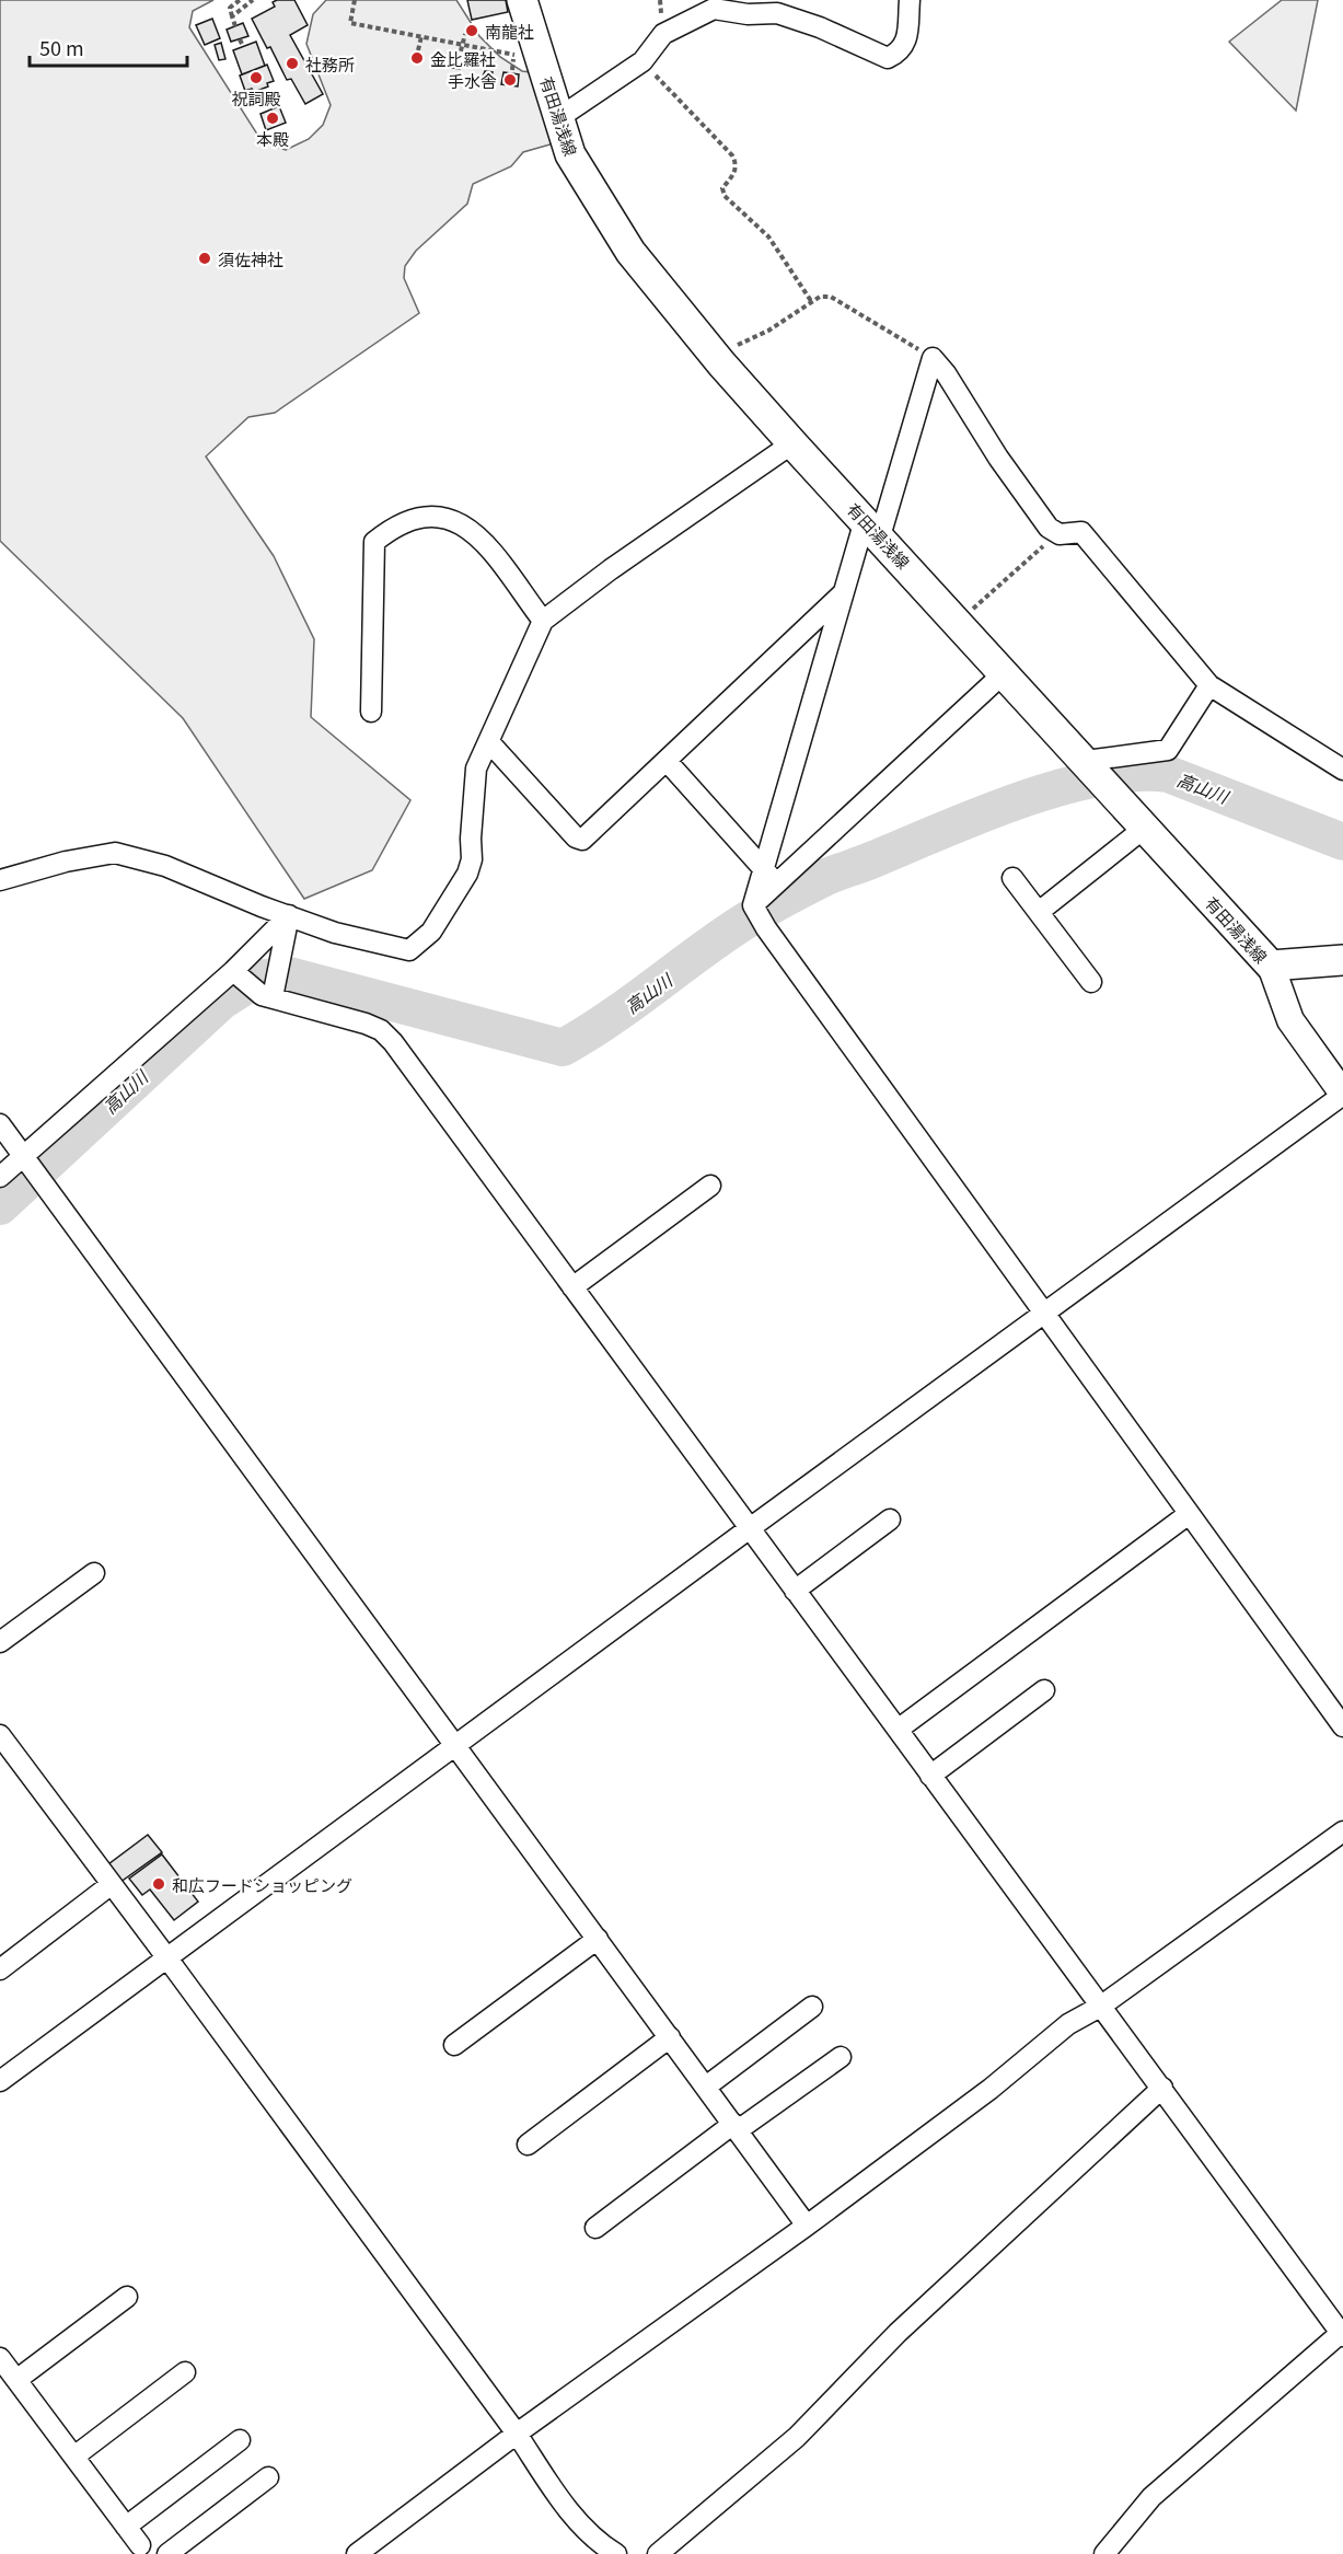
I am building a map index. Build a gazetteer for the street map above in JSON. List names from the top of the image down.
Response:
{
  "streets": {
    "main road": ["有田湯浅線"]
  },
  "water": ["高山川"],
  "places": [
    "南龍社",
    "金比羅社",
    "社務所",
    "祝詞殿",
    "手水舎",
    "本殿",
    "須佐神社",
    "和広フードショッピング"
  ],
  "scale_bar": "50 m"
}
